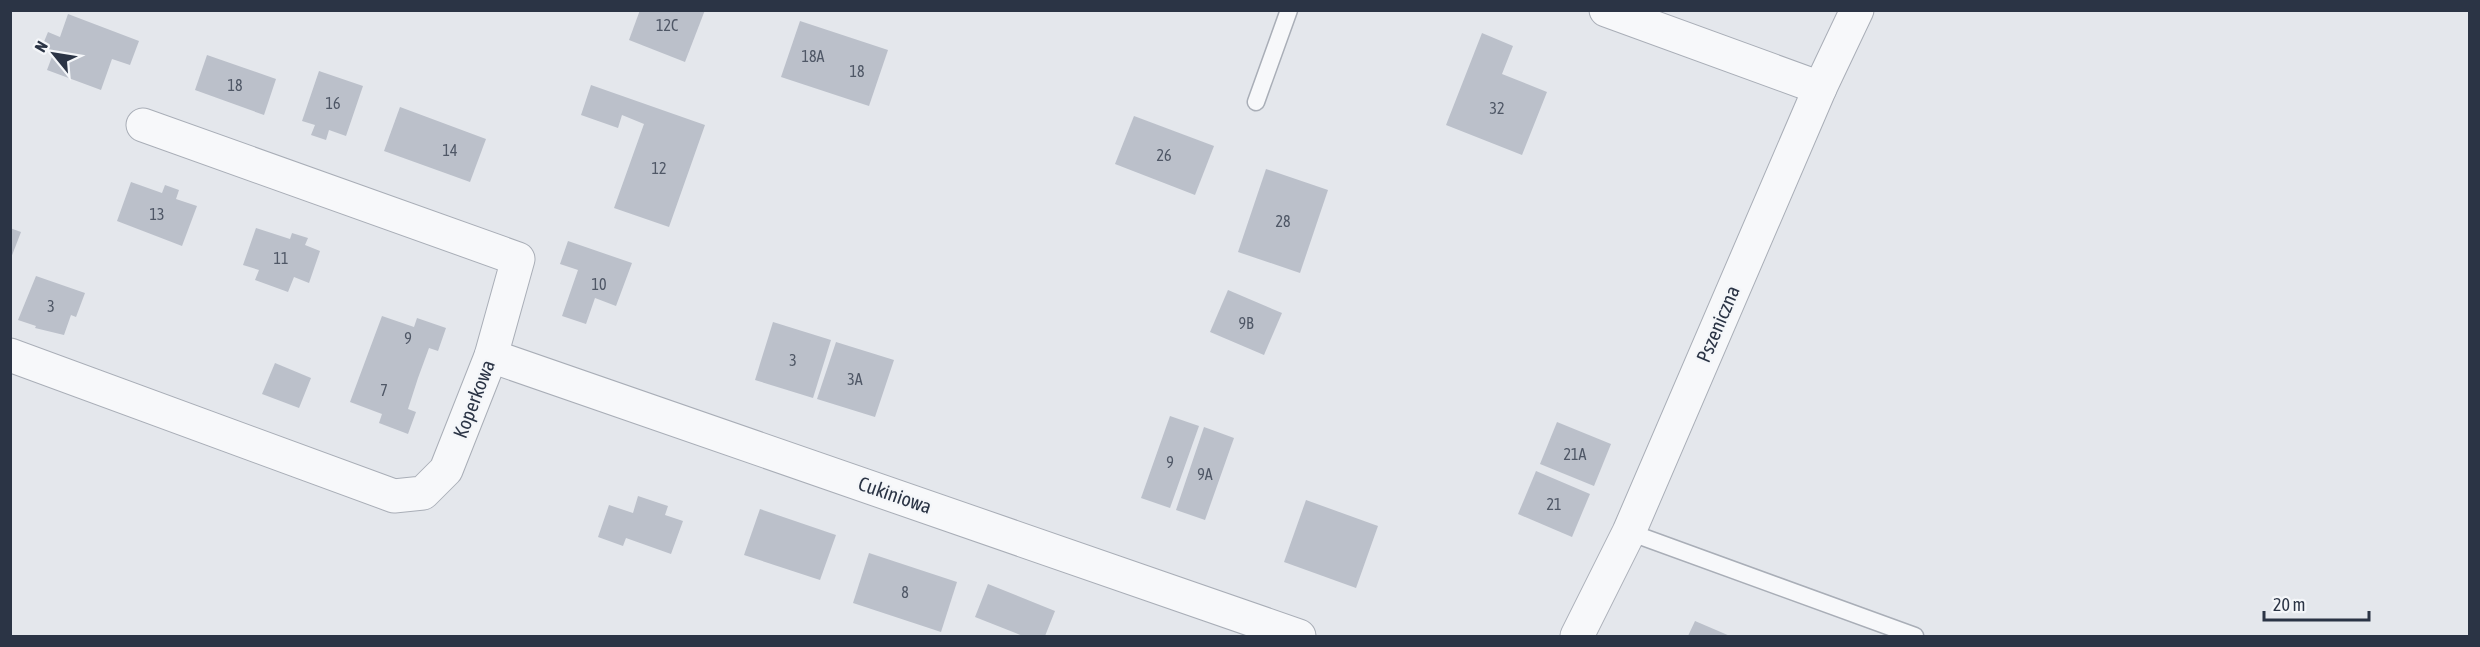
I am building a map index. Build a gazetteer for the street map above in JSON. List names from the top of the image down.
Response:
{
  "streets": {
    "street": ["Pszeniczna", "Koperkowa", "Cukiniowa"]
  },
  "crossings": [
    ["Koperkowa", "Cukiniowa"]
  ],
  "house_numbers": [
    "12C",
    "18A",
    "18",
    "18",
    "16",
    "32",
    "14",
    "26",
    "12",
    "13",
    "28",
    "11",
    "10",
    "3",
    "9B",
    "9",
    "3",
    "3A",
    "7",
    "21A",
    "9",
    "9A",
    "21",
    "8"
  ],
  "scale_bar": "20 m",
  "north": "top left"
}
